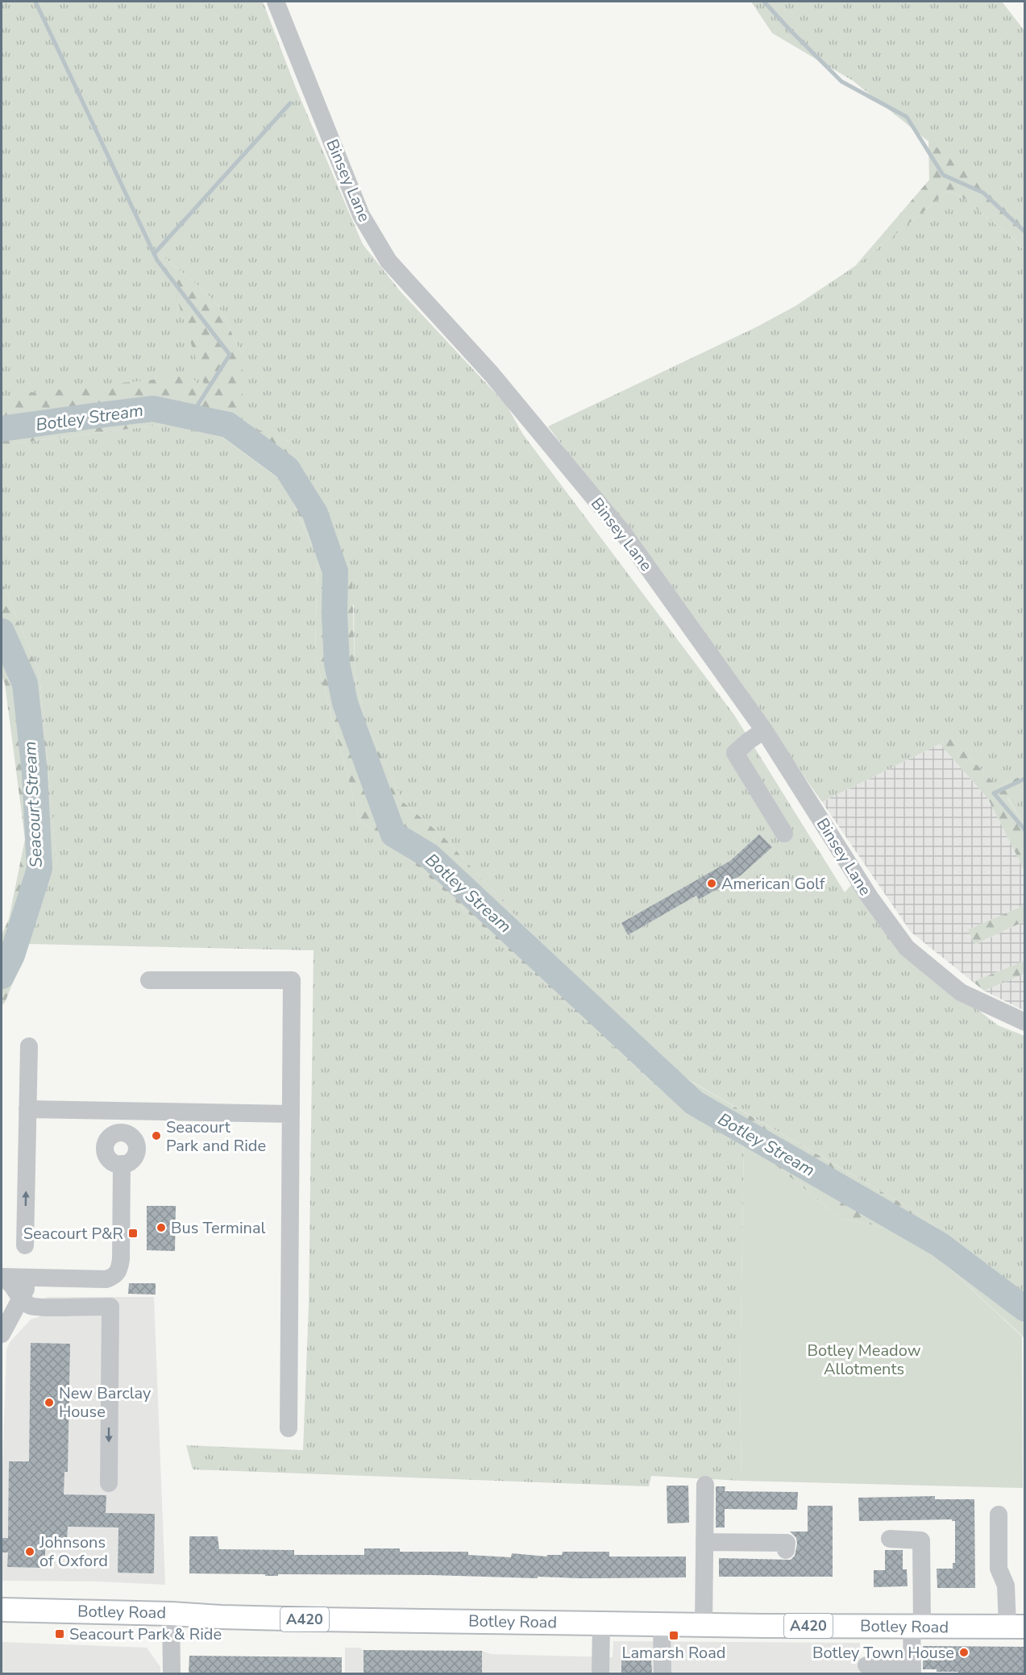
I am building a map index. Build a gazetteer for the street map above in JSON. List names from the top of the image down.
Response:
{
  "streets": {
    "main road": ["Botley Road", "A420"],
    "street": ["Binsey Lane"]
  },
  "water": ["Botley Stream", "Seacourt Stream"],
  "parks": ["Botley Meadow Allotments"],
  "places": {
    "other": [
      "American Golf",
      "Seacourt Park and Ride",
      "Bus Terminal",
      "New Barclay House",
      "Johnsons of Oxford",
      "Botley Town House"
    ],
    "transit": ["Seacourt P&R", "Seacourt Park & Ride", "Lamarsh Road"]
  }
}
